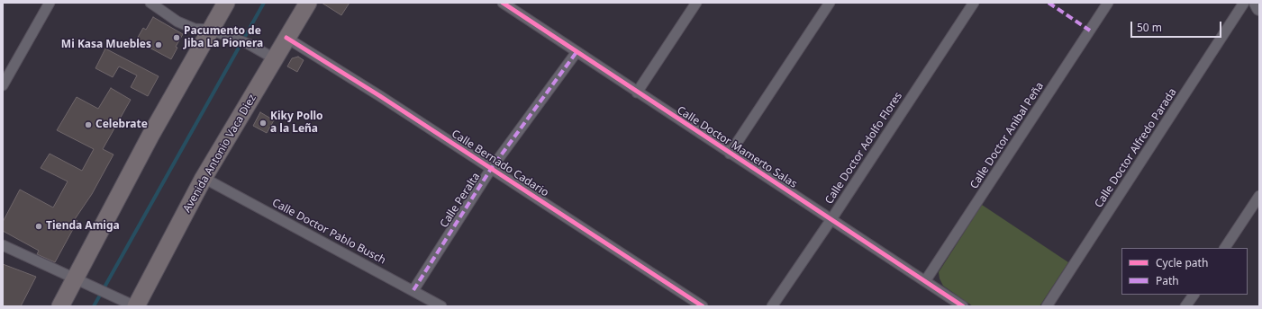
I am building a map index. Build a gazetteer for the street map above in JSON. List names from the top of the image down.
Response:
{
  "streets": {
    "highway": ["Avenida Antonio Vaca Diez"],
    "street": [
      "Calle Doctor Anibal Peña",
      "Calle Doctor Mamerto Salas",
      "Calle Doctor Adolfo Flores",
      "Calle Doctor Alfredo Parada",
      "Calle Bernado Cadario",
      "Calle Peralta",
      "Calle Doctor Pablo Busch"
    ]
  },
  "crossings": [
    ["Calle Doctor Anibal Peña", "Calle Doctor Mamerto Salas"],
    ["Calle Doctor Mamerto Salas", "Calle Doctor Adolfo Flores"],
    ["Calle Doctor Mamerto Salas", "Calle Peralta"],
    ["Avenida Antonio Vaca Diez", "Calle Bernado Cadario"],
    ["Avenida Antonio Vaca Diez", "Calle Doctor Pablo Busch"],
    ["Calle Bernado Cadario", "Calle Peralta"],
    ["Calle Peralta", "Calle Doctor Pablo Busch"]
  ],
  "places": [
    "Pacumento de Jiba La Pionera",
    "Mi Kasa Muebles",
    "Kiky Pollo a la Leña",
    "Celebrate",
    "Tienda Amiga"
  ],
  "legend": ["Cycle path", "Path"],
  "scale_bar": "50 m"
}
